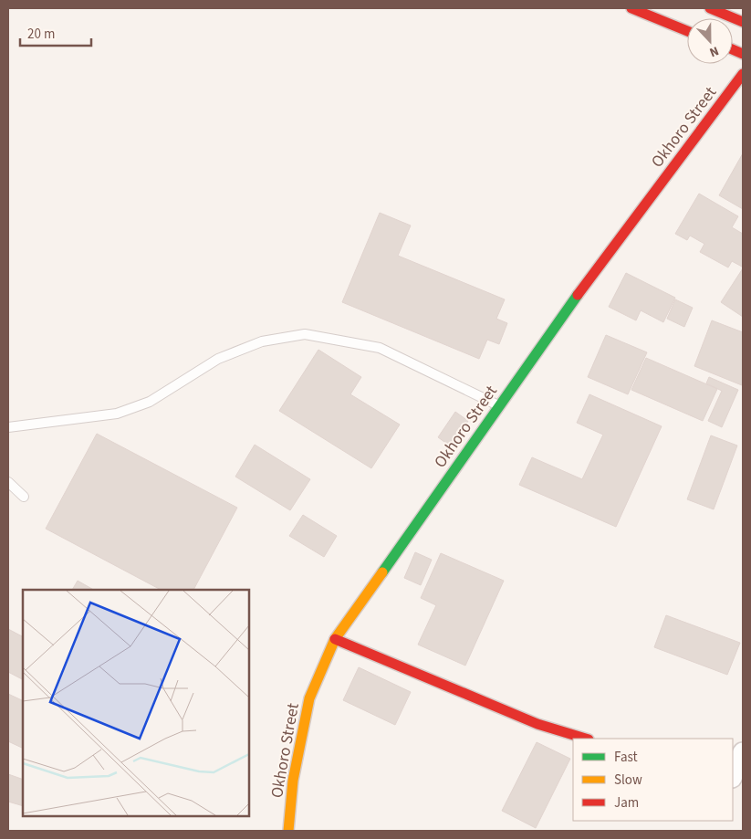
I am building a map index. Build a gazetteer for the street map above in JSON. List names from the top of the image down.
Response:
{
  "streets": {
    "street": ["Okhoro Street"]
  },
  "legend": ["Fast", "Slow", "Jam"],
  "scale_bar": "20 m",
  "north": "bottom"
}
